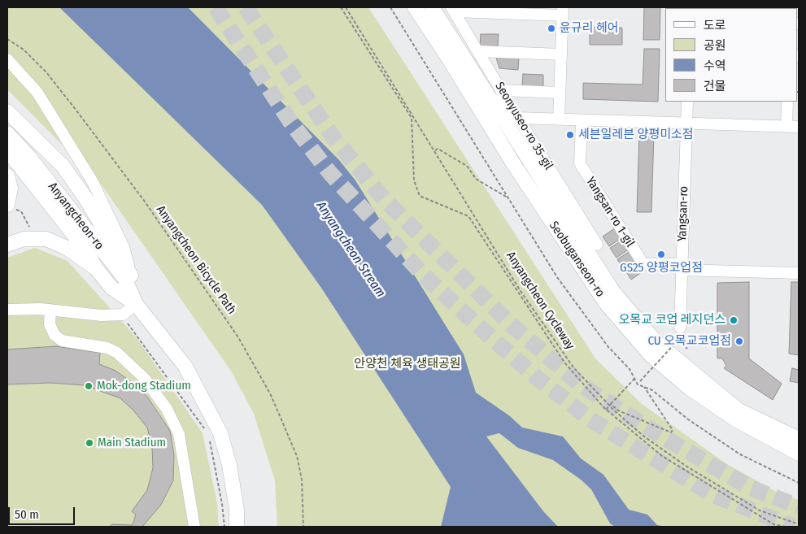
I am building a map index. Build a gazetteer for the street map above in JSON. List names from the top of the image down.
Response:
{
  "streets": {
    "main road": ["Anyangcheon-ro", "Seobuganseon-ro"],
    "street": ["Seonyuseo-ro 35-gil", "Yangsan-ro 1-gil", "Yangsan-ro"],
    "path": ["Anyangcheon Bicycle Path", "Anyangcheon Cycleway"]
  },
  "crossings": [
    ["Yangsan-ro 1-gil", "Yangsan-ro"]
  ],
  "water": ["Anyangcheon Stream"],
  "parks": ["안양천 체육 생태공원"],
  "places": [
    "윤규리 헤어",
    "세븐일레븐 양평미소점",
    "GS25 양평코업점",
    "오목교 코업 레지던스",
    "CU 오목교코업점",
    "Mok-dong Stadium",
    "Main Stadium"
  ],
  "legend": [
    "도로",
    "공원",
    "수역",
    "건물"
  ],
  "scale_bar": "50 m"
}
